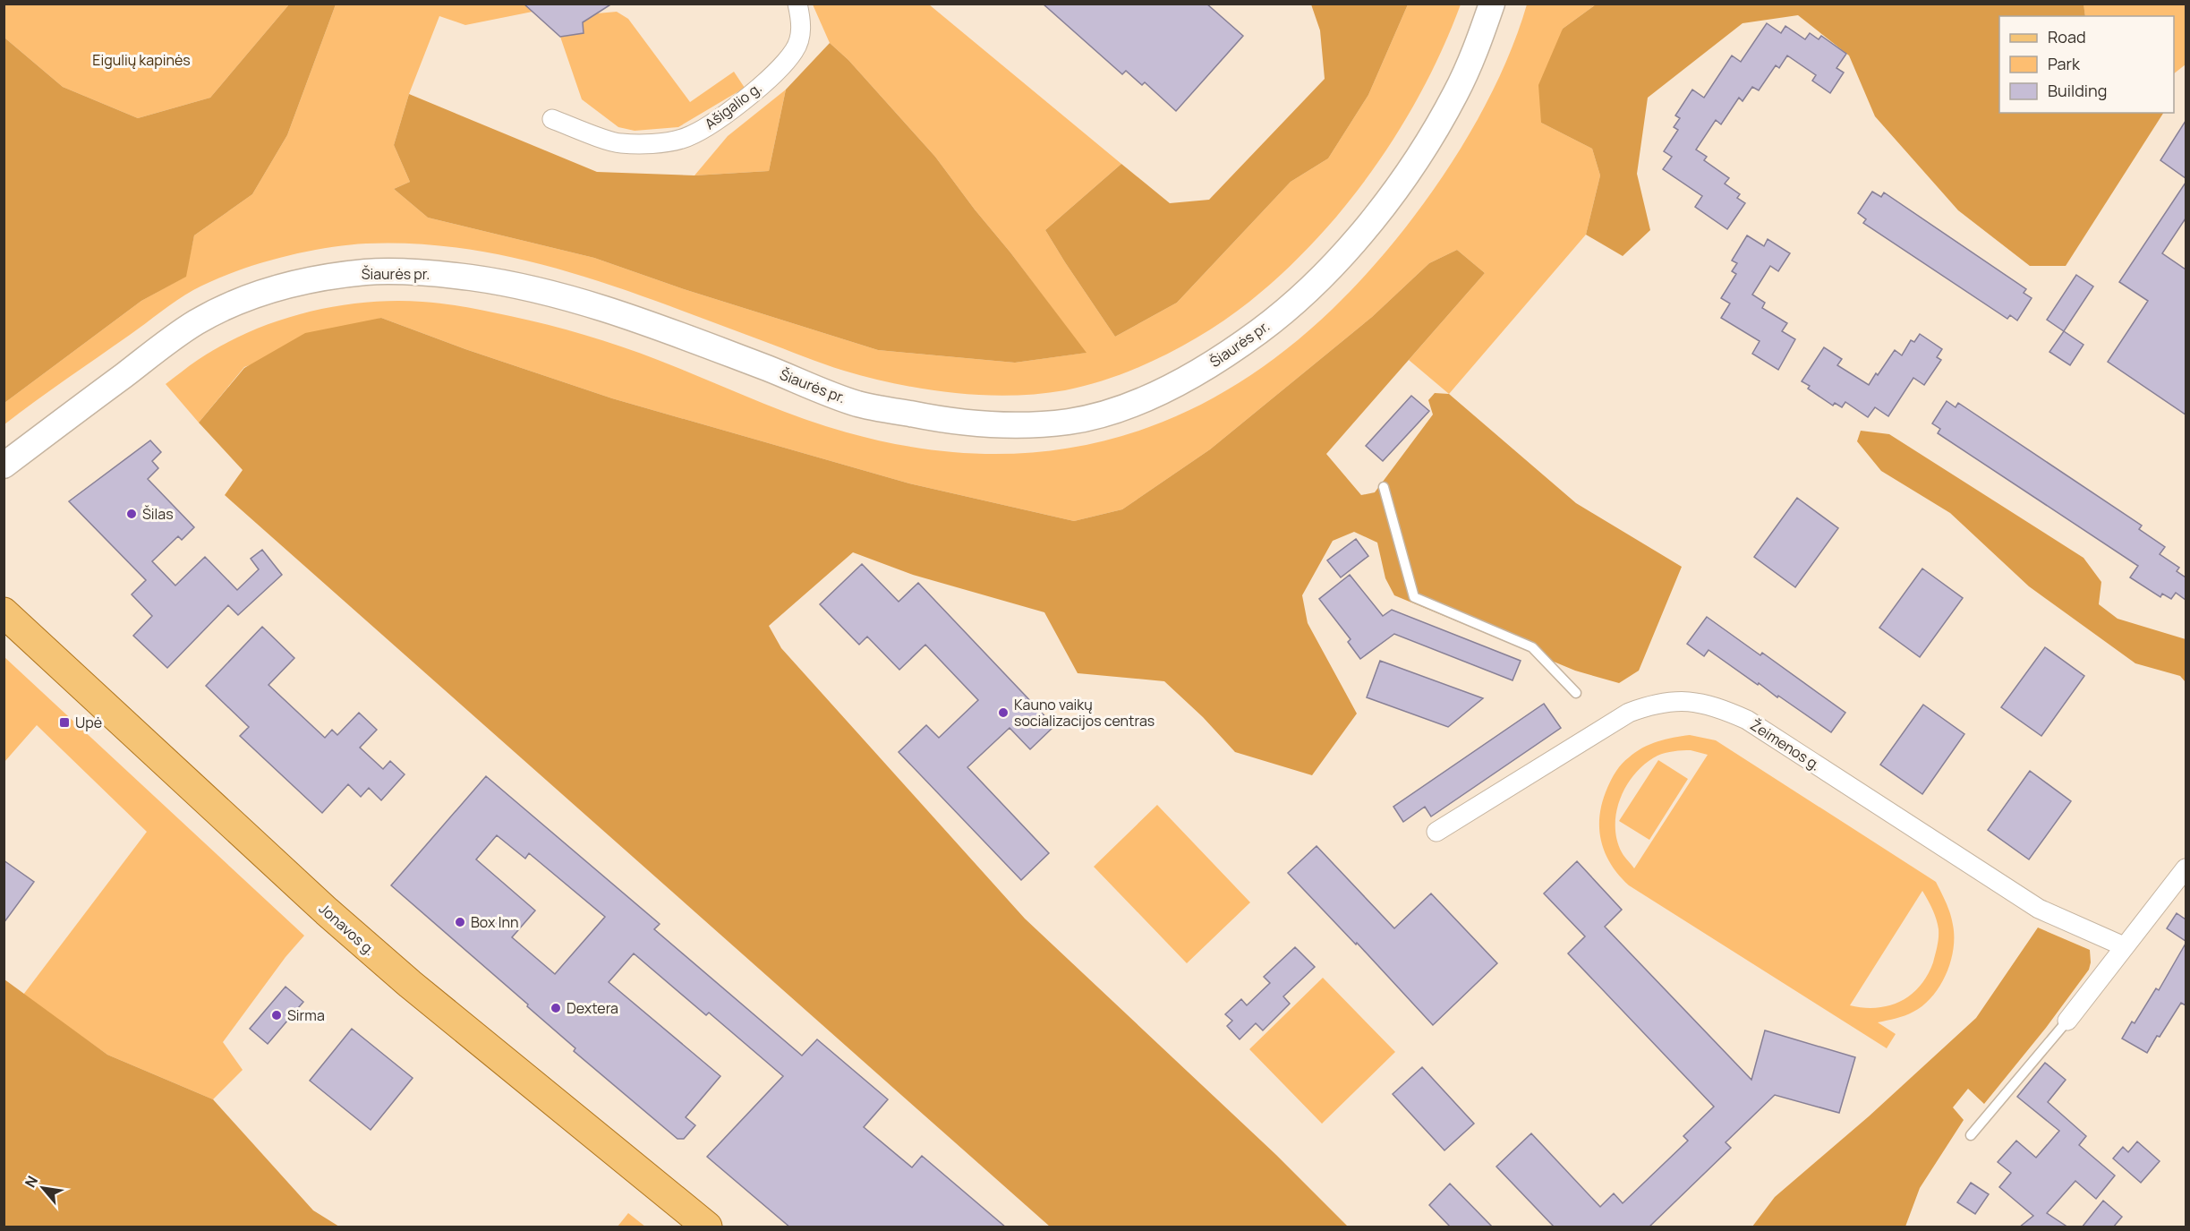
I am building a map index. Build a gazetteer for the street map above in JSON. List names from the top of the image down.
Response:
{
  "streets": {
    "main road": ["Šiaurės pr.", "Jonavos g."],
    "street": ["Ašigalio g.", "Žeimenos g."]
  },
  "parks": ["Eigulių kapinės"],
  "places": {
    "other": [
      "Šilas",
      "Kauno vaikų socializacijos centras",
      "Box Inn",
      "Dextera",
      "Sirma"
    ],
    "transit": ["Upė"]
  },
  "legend": ["Road", "Park", "Building"],
  "north": "top left"
}
